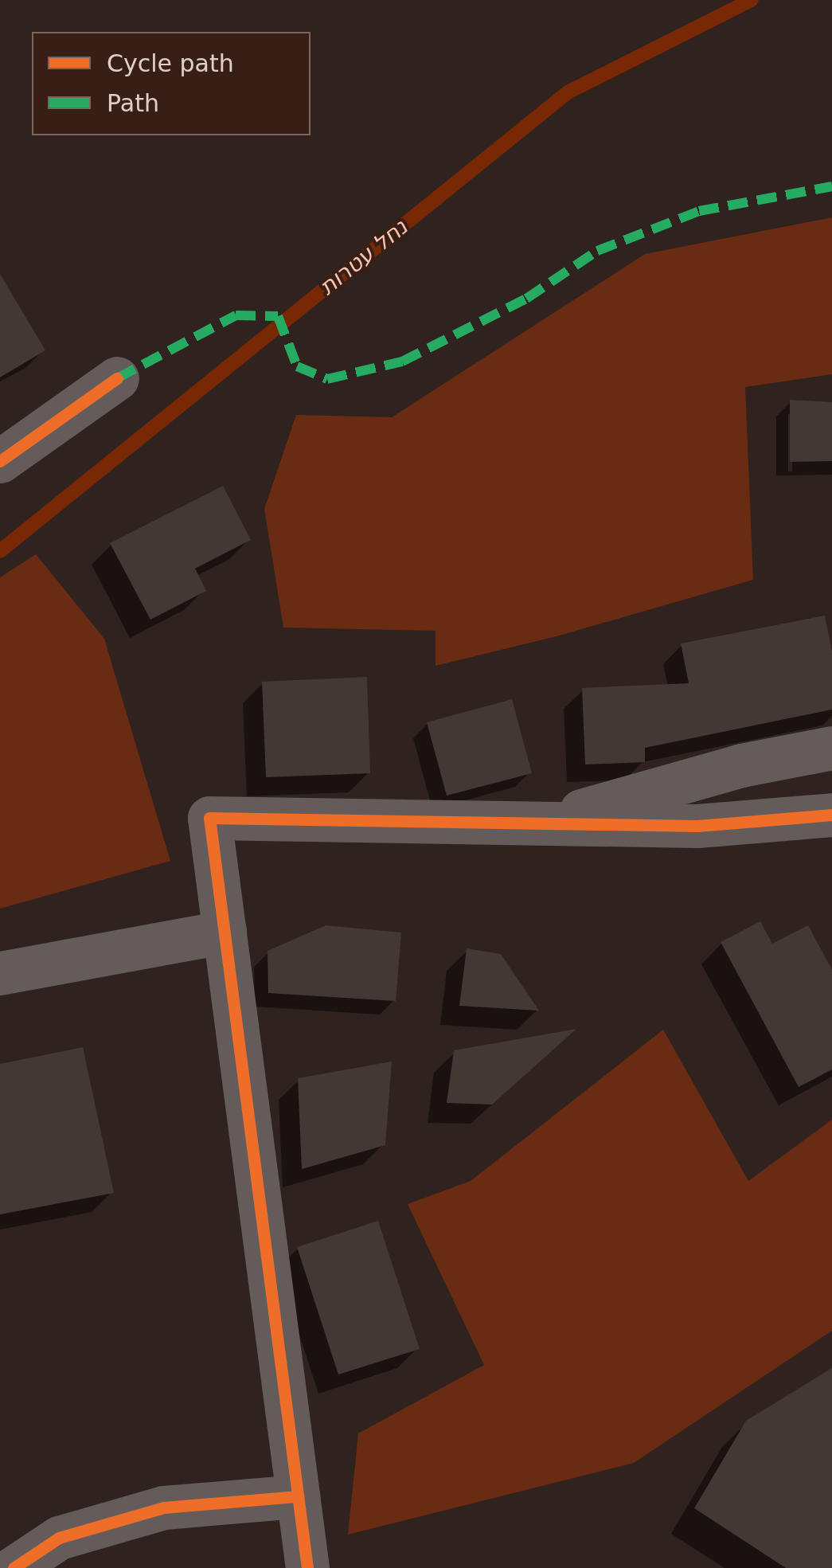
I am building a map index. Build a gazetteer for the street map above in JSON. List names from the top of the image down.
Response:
{
  "water": ["נחל עטרות"],
  "legend": ["Cycle path", "Path"]
}
